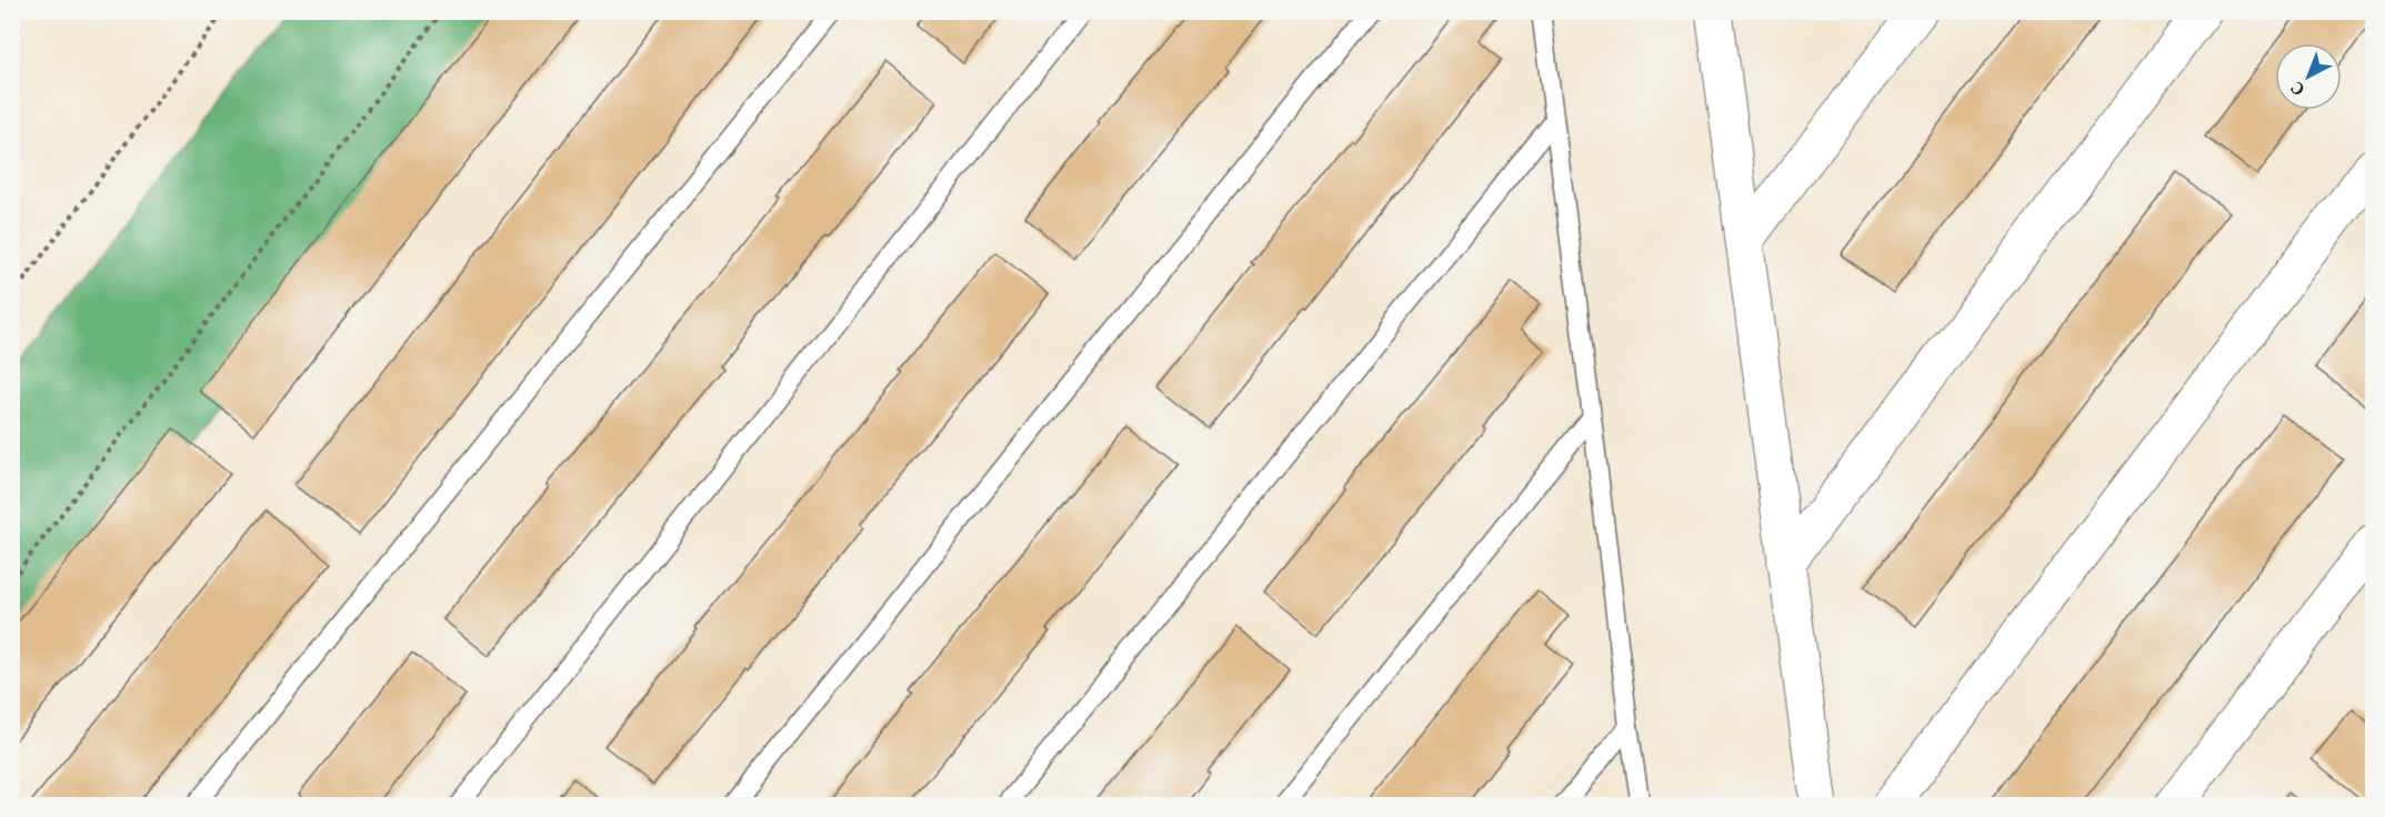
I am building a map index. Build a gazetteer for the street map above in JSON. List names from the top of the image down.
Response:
{
  "north": "bottom left"
}
